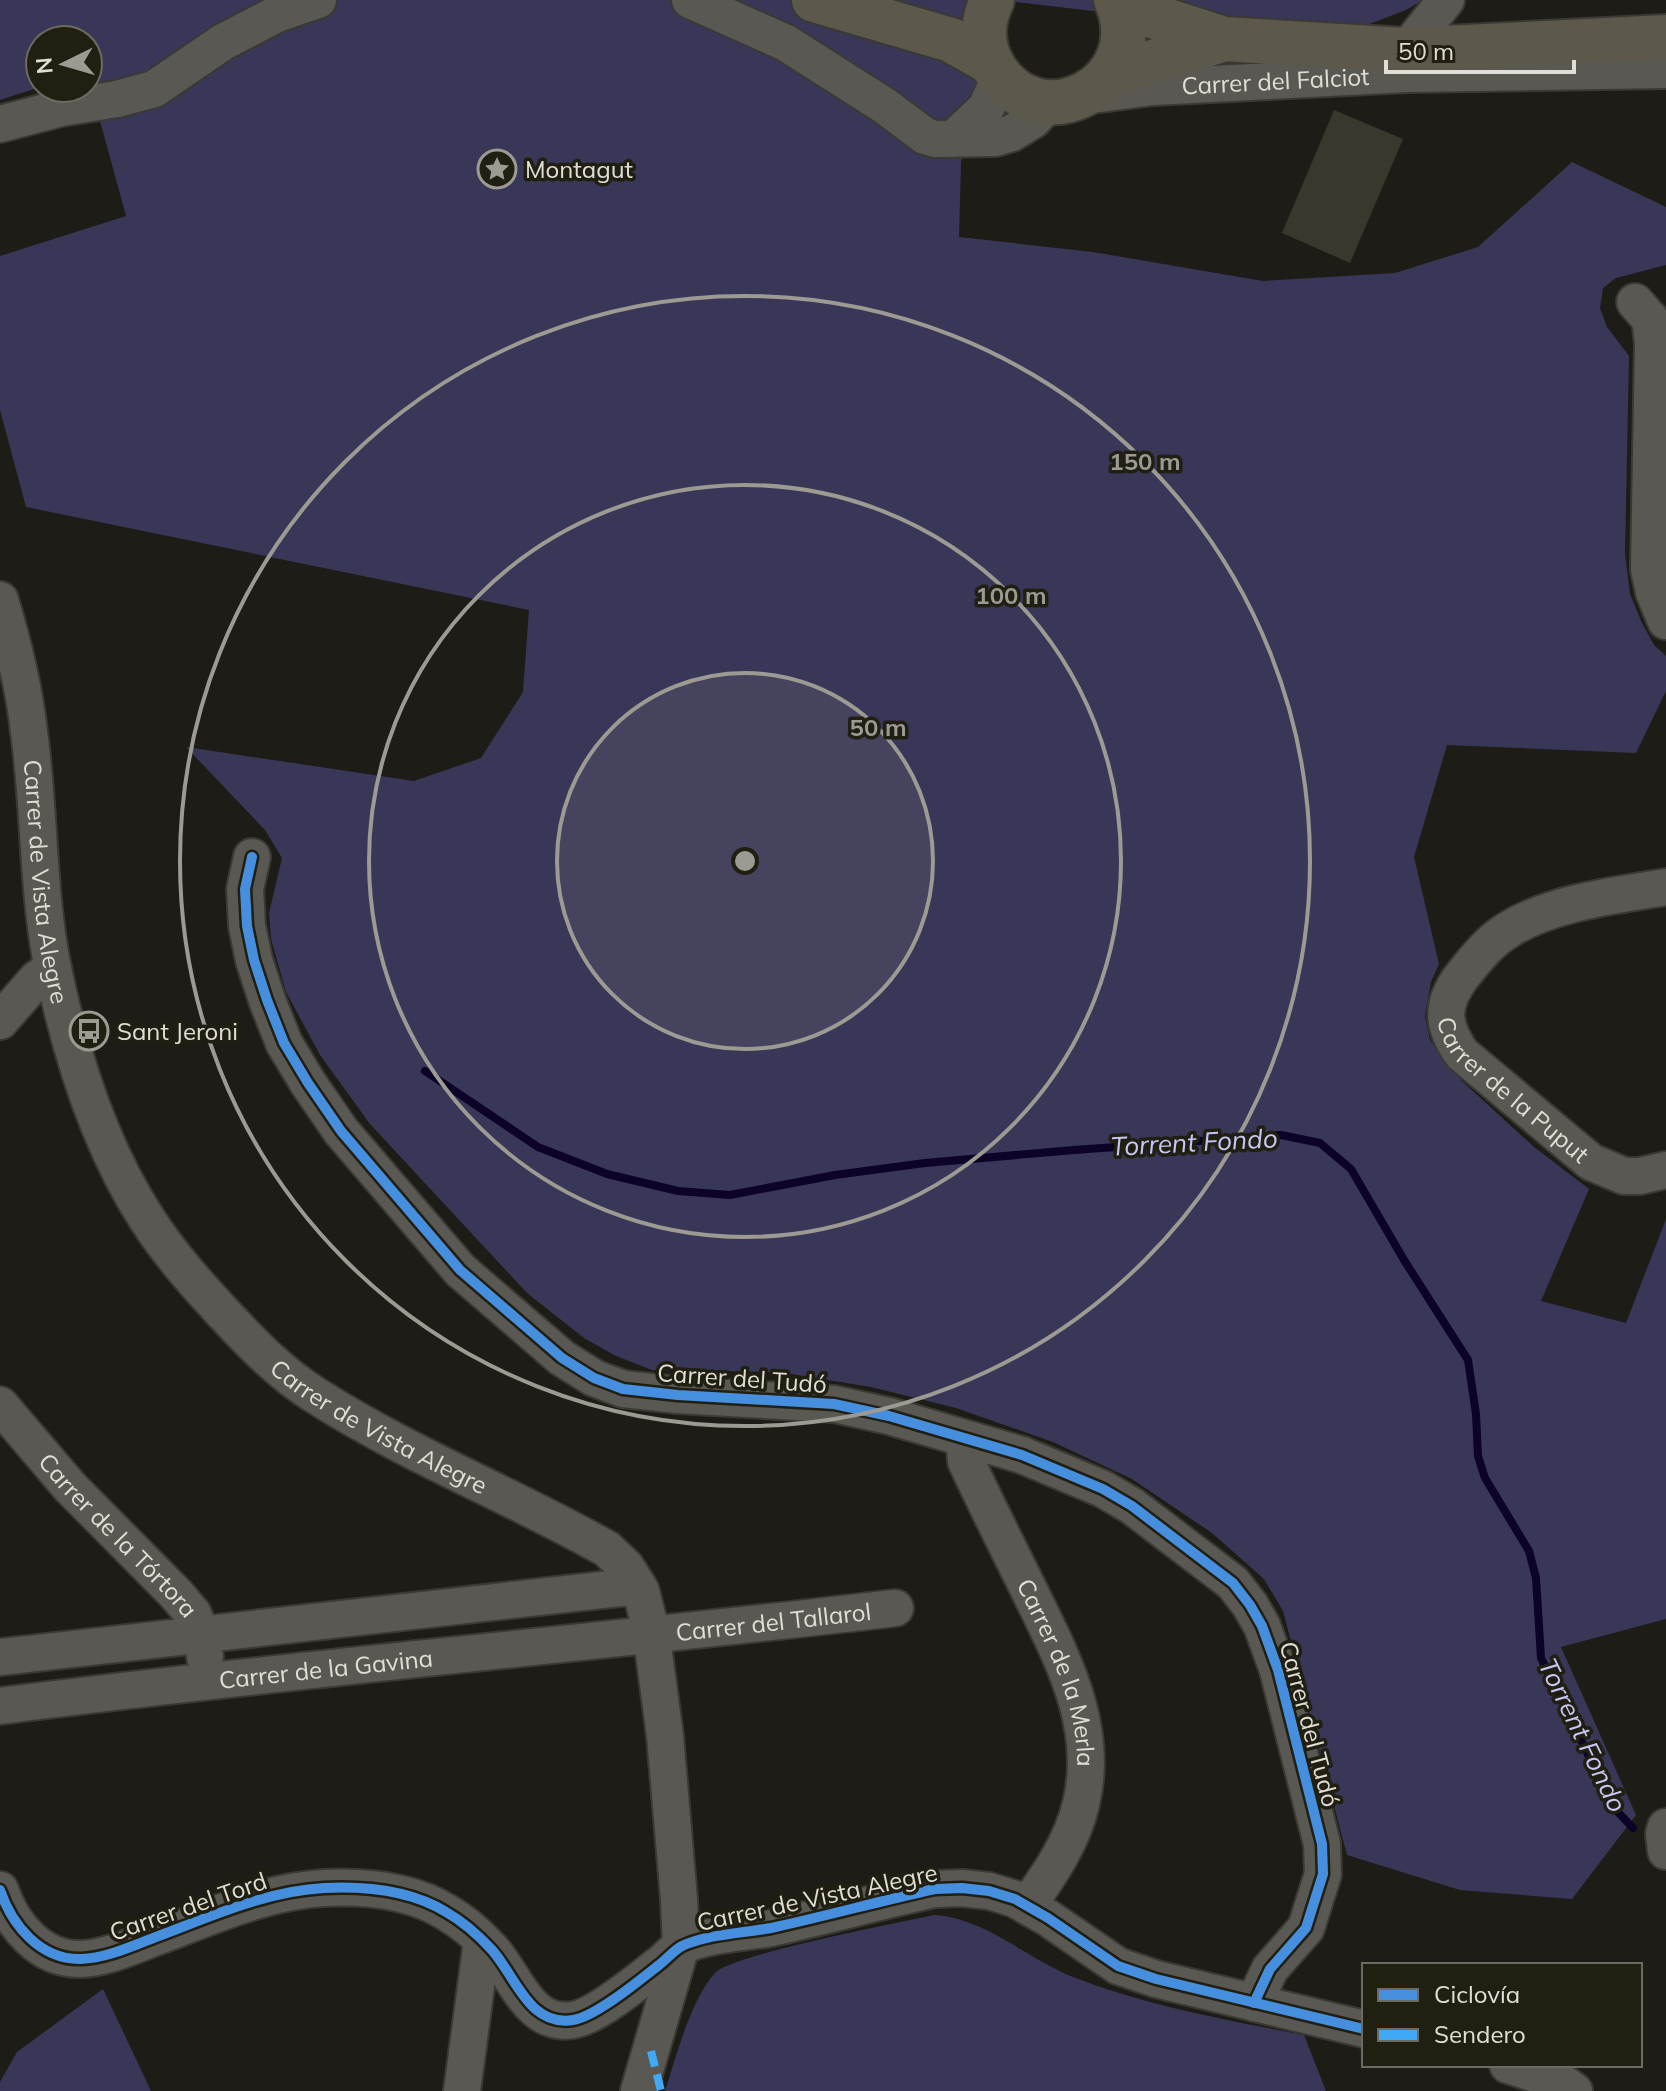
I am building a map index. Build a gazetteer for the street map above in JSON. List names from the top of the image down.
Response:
{
  "streets": {
    "street": [
      "Carrer del Falciot",
      "Carrer de Vista Alegre",
      "Carrer de la Puput",
      "Carrer del Tudó",
      "Carrer de la Tórtora",
      "Carrer del Tallarol",
      "Carrer de la Gavina",
      "Carrer de la Merla",
      "Carrer del Tord"
    ]
  },
  "crossings": [
    ["Carrer de Vista Alegre", "Carrer del Tudó"],
    ["Carrer de Vista Alegre", "Carrer del Tallarol"],
    ["Carrer de Vista Alegre", "Carrer de la Gavina"],
    ["Carrer de Vista Alegre", "Carrer de la Merla"],
    ["Carrer de Vista Alegre", "Carrer del Tord"],
    ["Carrer del Tudó", "Carrer de la Merla"],
    ["Carrer de la Tórtora", "Carrer de la Gavina"],
    ["Carrer del Tallarol", "Carrer de la Gavina"]
  ],
  "water": ["Torrent Fondo"],
  "places": {
    "place": ["Montagut"],
    "bus stop": ["Sant Jeroni"]
  },
  "legend": ["Ciclovía", "Sendero"],
  "scale_bar": "50 m",
  "north": "left",
  "rings": ["150 m", "100 m", "50 m"]
}
